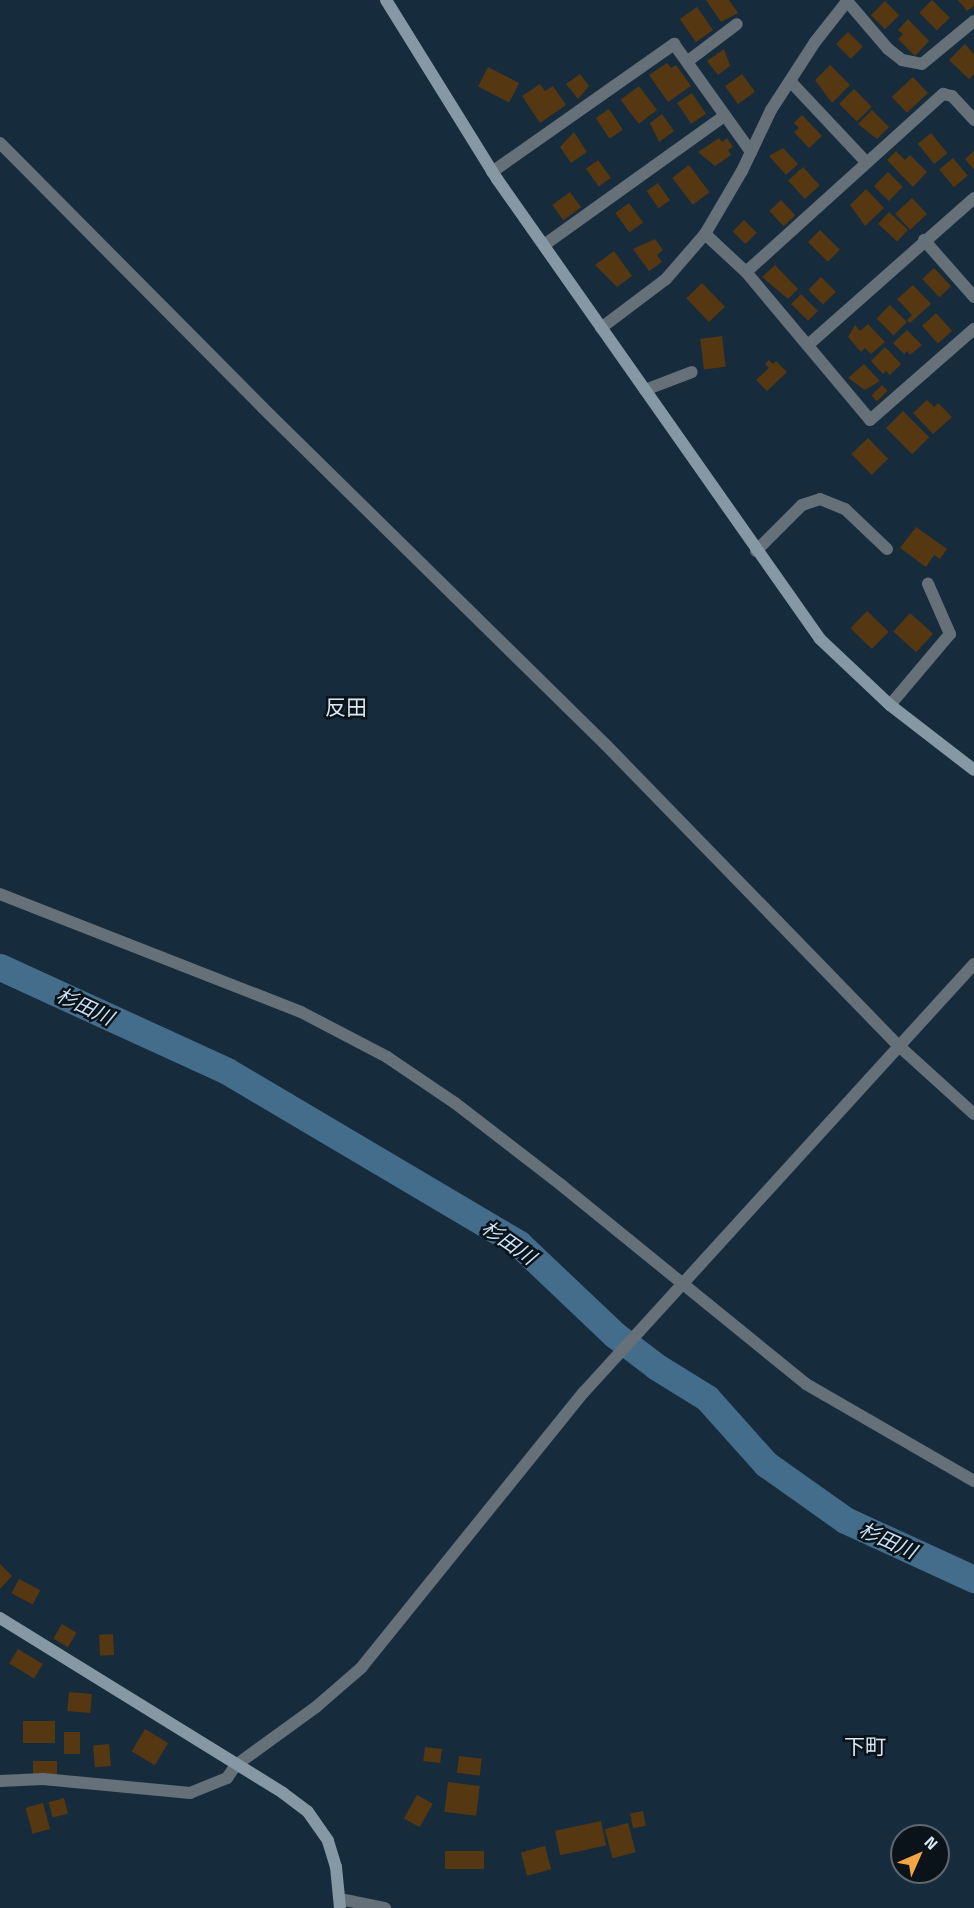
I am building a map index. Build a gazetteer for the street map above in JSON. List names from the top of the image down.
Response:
{
  "districts": ["反田", "下町"],
  "water": ["杉田川"],
  "north": "top right"
}
